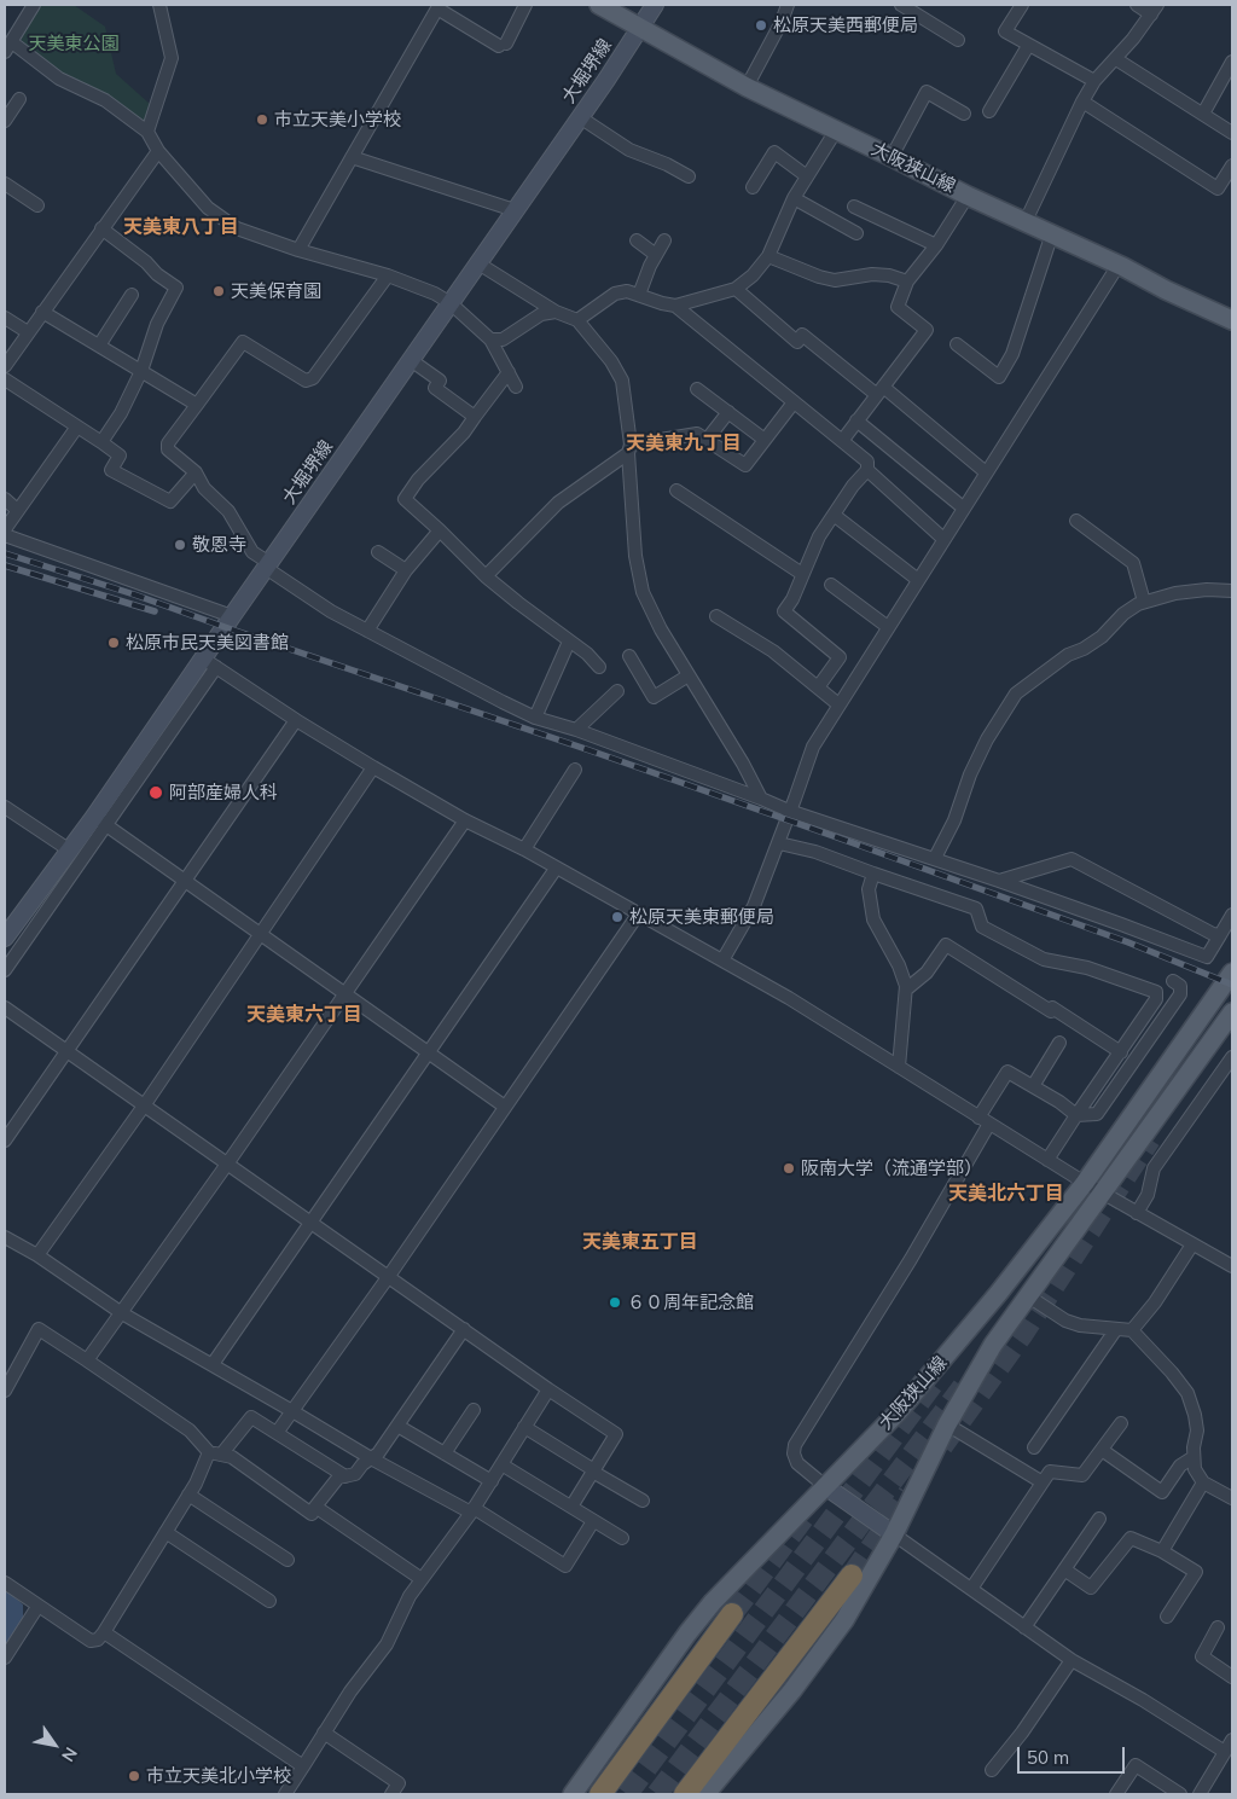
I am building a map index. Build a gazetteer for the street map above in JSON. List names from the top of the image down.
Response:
{
  "streets": {
    "main road": ["大堀堺線", "大阪狭山線"]
  },
  "crossings": [
    ["大堀堺線", "大阪狭山線"]
  ],
  "districts": [
    "天美東八丁目",
    "天美東九丁目",
    "天美東六丁目",
    "天美北六丁目",
    "天美東五丁目"
  ],
  "parks": ["天美東公園"],
  "places": [
    "松原天美西郵便局",
    "市立天美小学校",
    "天美保育園",
    "敬恩寺",
    "松原市民天美図書館",
    "阿部産婦人科",
    "松原天美東郵便局",
    "阪南大学（流通学部）",
    "６０周年記念館",
    "市立天美北小学校"
  ],
  "scale_bar": "50 m",
  "north": "bottom right"
}
